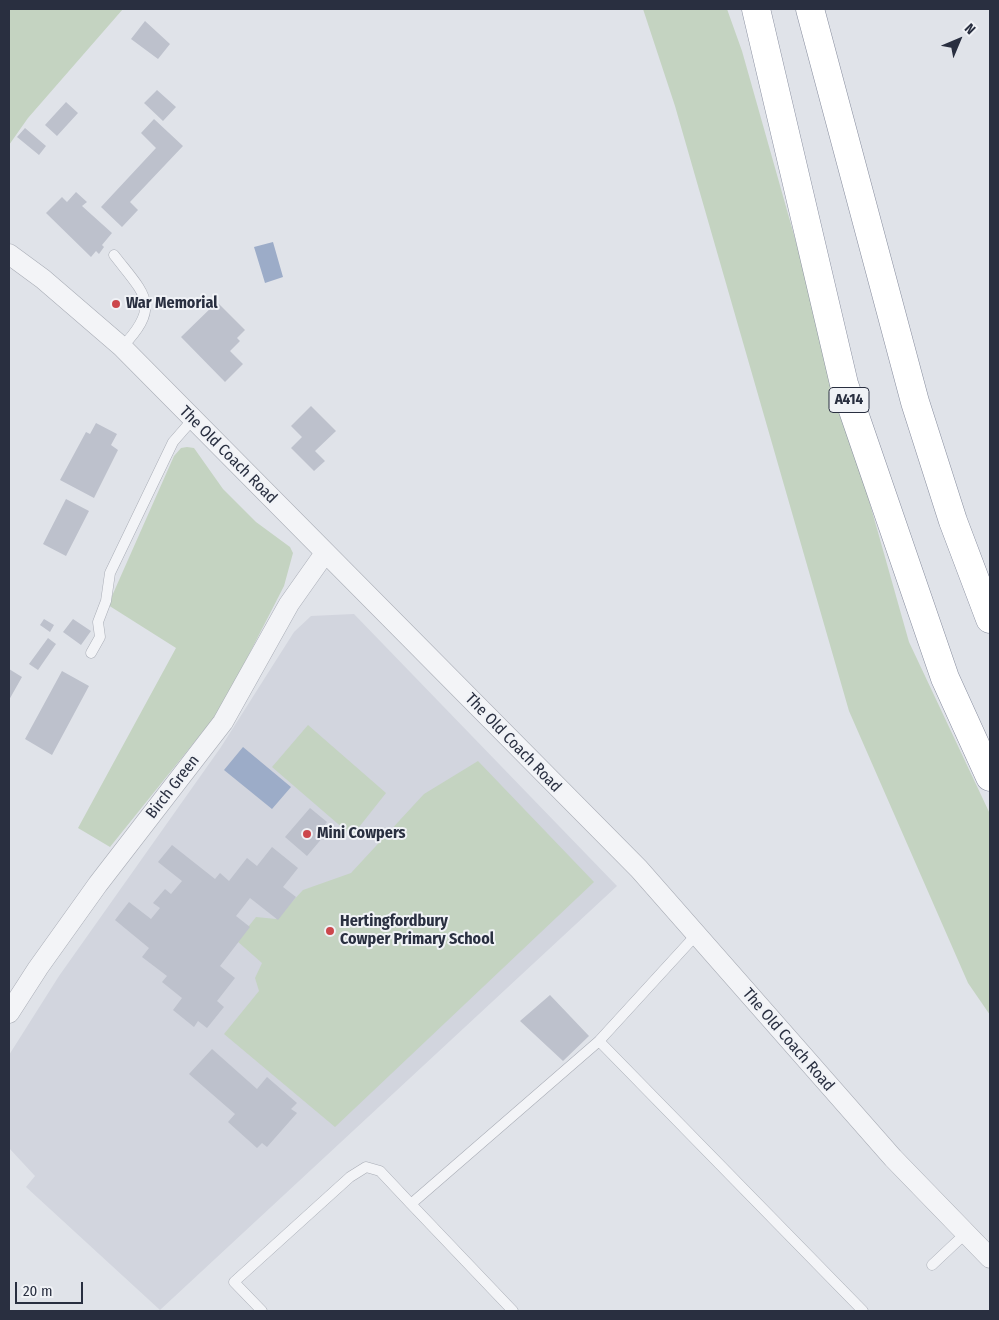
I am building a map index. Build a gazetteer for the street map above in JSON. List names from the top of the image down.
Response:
{
  "streets": {
    "highway": ["A414"],
    "street": ["The Old Coach Road", "Birch Green"]
  },
  "crossings": [
    ["The Old Coach Road", "Birch Green"]
  ],
  "places": ["War Memorial", "Mini Cowpers", "Hertingfordbury Cowper Primary School"],
  "scale_bar": "20 m",
  "north": "top right"
}
